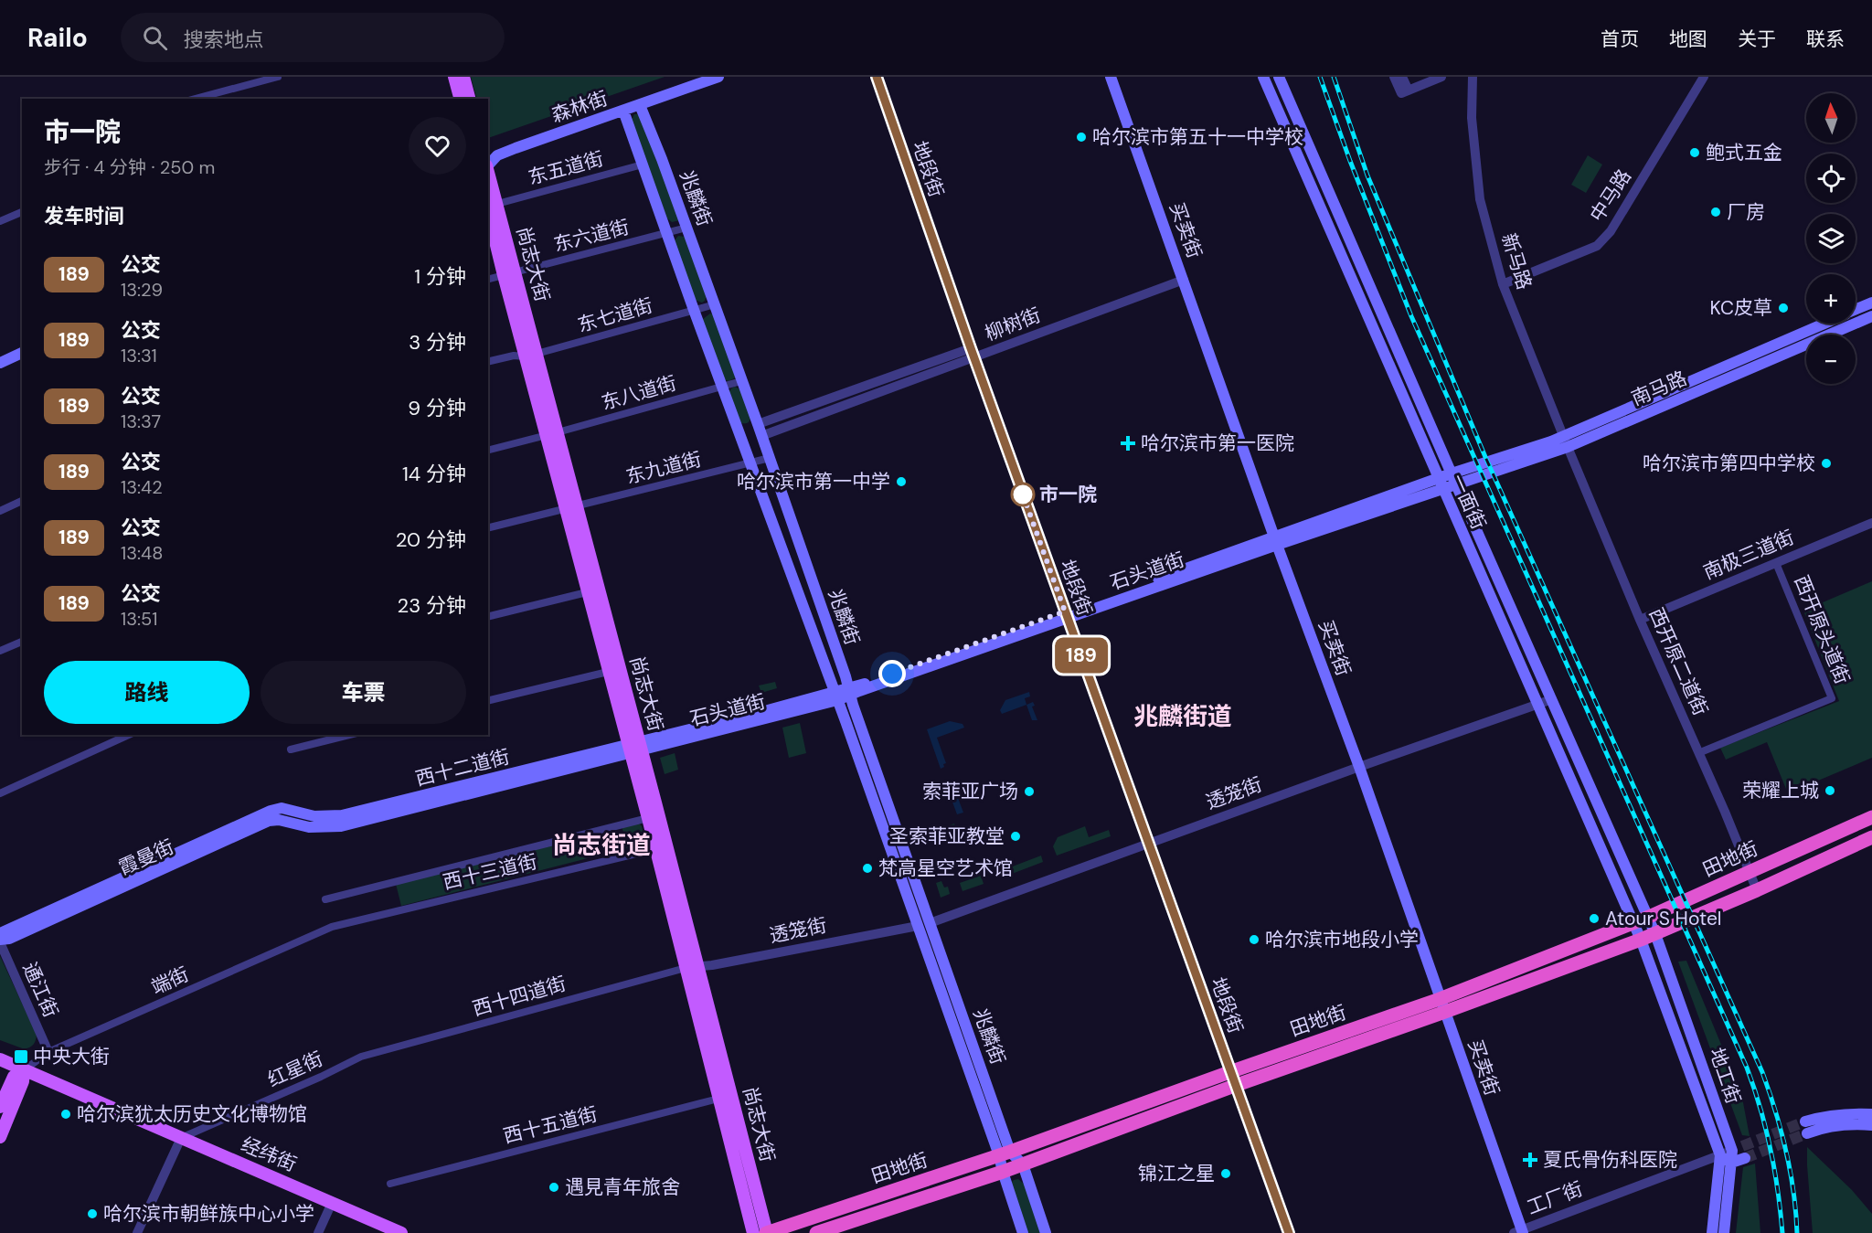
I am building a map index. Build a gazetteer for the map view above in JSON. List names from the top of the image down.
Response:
{
  "streets": {
    "highway": ["田地街"],
    "main road": [
      "森林街",
      "地段街",
      "兆麟街",
      "买卖街",
      "尚志大街",
      "南马路",
      "一面街",
      "石头道街",
      "西十二道街",
      "霞曼街",
      "地工街",
      "经纬街"
    ],
    "street": [
      "东五道街",
      "中马路",
      "东六道街",
      "新马路",
      "东七道街",
      "柳树街",
      "东八道街",
      "东九道街",
      "南极三道街",
      "西开原头道街",
      "西开原二道街",
      "透笼街",
      "西十三道街",
      "端街",
      "通江街",
      "西十四道街",
      "红星街",
      "西十五道街",
      "工厂街"
    ]
  },
  "crossings": [
    ["森林街", "兆麟街"],
    ["东五道街", "兆麟街"],
    ["东五道街", "尚志大街"],
    ["地段街", "柳树街"],
    ["地段街", "石头道街"],
    ["地段街", "透笼街"],
    ["地段街", "田地街"],
    ["中马路", "新马路"],
    ["兆麟街", "东六道街"],
    ["兆麟街", "东七道街"],
    ["兆麟街", "柳树街"],
    ["兆麟街", "东八道街"],
    ["兆麟街", "东九道街"],
    ["兆麟街", "石头道街"],
    ["兆麟街", "透笼街"],
    ["兆麟街", "田地街"],
    ["买卖街", "柳树街"],
    ["买卖街", "石头道街"],
    ["买卖街", "透笼街"],
    ["买卖街", "田地街"],
    ["买卖街", "工厂街"],
    ["东六道街", "尚志大街"],
    ["新马路", "南马路"],
    ["新马路", "西开原二道街"],
    ["尚志大街", "东七道街"],
    ["尚志大街", "东八道街"],
    ["尚志大街", "东九道街"],
    ["尚志大街", "石头道街"],
    ["尚志大街", "西十二道街"],
    ["尚志大街", "透笼街"],
    ["尚志大街", "田地街"],
    ["尚志大街", "西十三道街"],
    ["尚志大街", "西十四道街"],
    ["尚志大街", "西十五道街"],
    ["南马路", "一面街"],
    ["南马路", "石头道街"],
    ["南马路", "西开原二道街"],
    ["一面街", "石头道街"],
    ["一面街", "透笼街"],
    ["一面街", "田地街"],
    ["一面街", "地工街"],
    ["南极三道街", "西开原头道街"],
    ["南极三道街", "西开原二道街"],
    ["石头道街", "西十二道街"],
    ["西开原头道街", "西开原二道街"],
    ["西开原二道街", "田地街"],
    ["西十二道街", "霞曼街"],
    ["透笼街", "西十四道街"],
    ["霞曼街", "通江街"],
    ["田地街", "地工街"],
    ["西十三道街", "端街"],
    ["端街", "通江街"],
    ["端街", "经纬街"],
    ["西十四道街", "红星街"],
    ["红星街", "经纬街"],
    ["地工街", "工厂街"]
  ],
  "districts": ["兆麟街道", "尚志街道"],
  "places": {
    "other": [
      "哈尔滨市第五十一中学校",
      "鲍式五金",
      "厂房",
      "KC皮草",
      "哈尔滨市第四中学校",
      "哈尔滨市第一中学",
      "市一院",
      "荣耀上城",
      "索菲亚广场",
      "圣索菲亚教堂",
      "梵高星空艺术馆",
      "Atour S Hotel",
      "哈尔滨市地段小学",
      "哈尔滨犹太历史文化博物馆",
      "锦江之星",
      "遇見青年旅舍",
      "哈尔滨市朝鲜族中心小学"
    ],
    "health": ["哈尔滨市第一医院", "夏氏骨伤科医院"],
    "transit": ["中央大街"]
  },
  "lines": ["bus line 189"],
  "north": "top",
  "page": {
    "header": "Railo",
    "search": "搜索地点",
    "nav": [
      "首页",
      "地图",
      "关于",
      "联系"
    ],
    "on_map": "189",
    "map_buttons": ["+", "−"],
    "heading": [
      ["市一院", "步行 · 4 分钟 · 250 m"],
      "发车时间"
    ],
    "list": [
      {
        "mark": "189",
        "name": "公交",
        "note": "13:29",
        "value": "1 分钟"
      },
      {
        "mark": "189",
        "name": "公交",
        "note": "13:31",
        "value": "3 分钟"
      },
      {
        "mark": "189",
        "name": "公交",
        "note": "13:37",
        "value": "9 分钟"
      },
      {
        "mark": "189",
        "name": "公交",
        "note": "13:42",
        "value": "14 分钟"
      },
      {
        "mark": "189",
        "name": "公交",
        "note": "13:48",
        "value": "20 分钟"
      },
      {
        "mark": "189",
        "name": "公交",
        "note": "13:51",
        "value": "23 分钟"
      }
    ],
    "buttons": ["路线", "车票"]
  }
}
